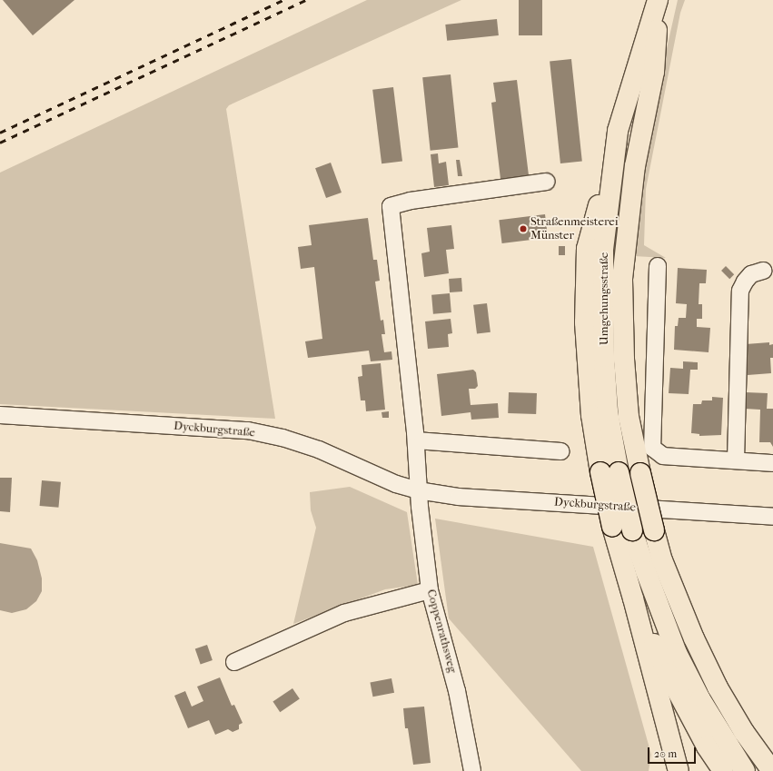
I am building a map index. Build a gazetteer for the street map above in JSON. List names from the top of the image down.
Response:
{
  "streets": {
    "highway": ["Umgehungsstraße"],
    "street": ["Dyckburgstraße", "Coppenrathsweg"]
  },
  "crossings": [
    ["Dyckburgstraße", "Coppenrathsweg"]
  ],
  "places": ["Straßenmeisterei Münster"],
  "scale_bar": "20 m"
}
